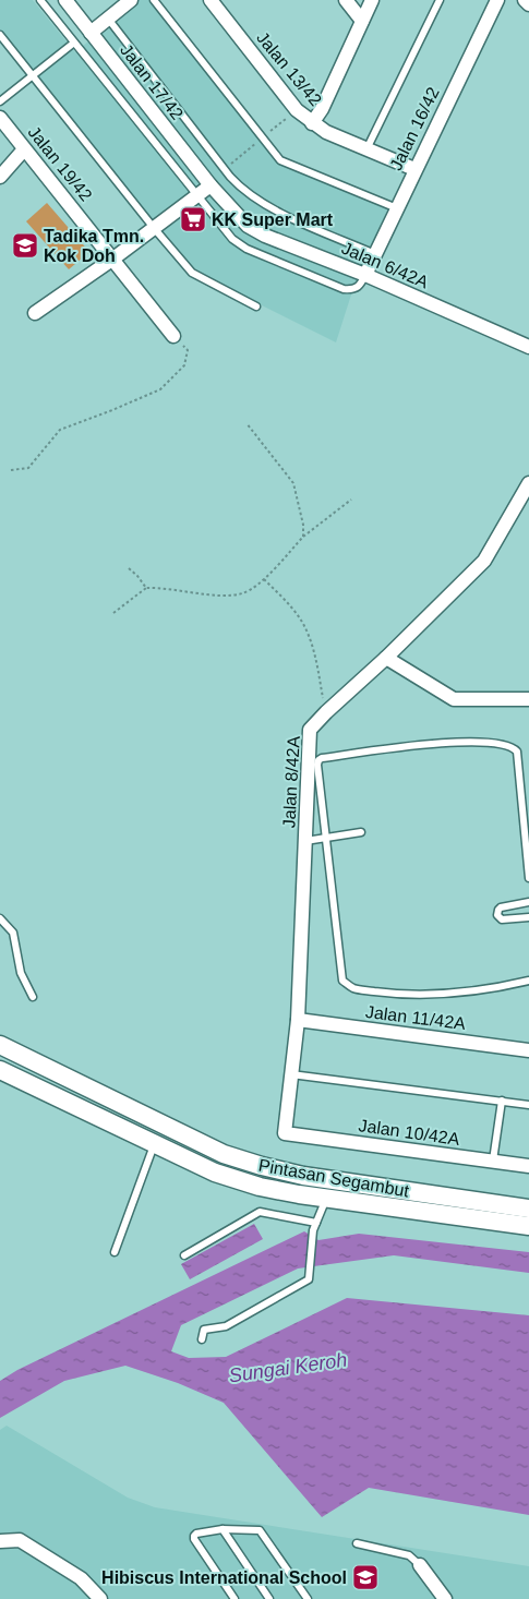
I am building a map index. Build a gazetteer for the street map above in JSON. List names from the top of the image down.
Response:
{
  "streets": {
    "main road": ["Pintasan Segambut"],
    "street": [
      "Jalan 13/42",
      "Jalan 17/42",
      "Jalan 16/42",
      "Jalan 19/42",
      "Jalan 6/42A",
      "Jalan 8/42A",
      "Jalan 11/42A",
      "Jalan 10/42A"
    ]
  },
  "crossings": [
    ["Jalan 13/42", "Jalan 16/42"],
    ["Jalan 17/42", "Jalan 6/42A"],
    ["Jalan 16/42", "Jalan 6/42A"],
    ["Jalan 8/42A", "Jalan 11/42A"],
    ["Jalan 8/42A", "Jalan 10/42A"]
  ],
  "water": ["Sungai Keroh"],
  "places": {
    "supermarket": ["KK Super Mart"],
    "school or university": ["Tadika Tmn. Kok Doh", "Hibiscus International School"]
  }
}
